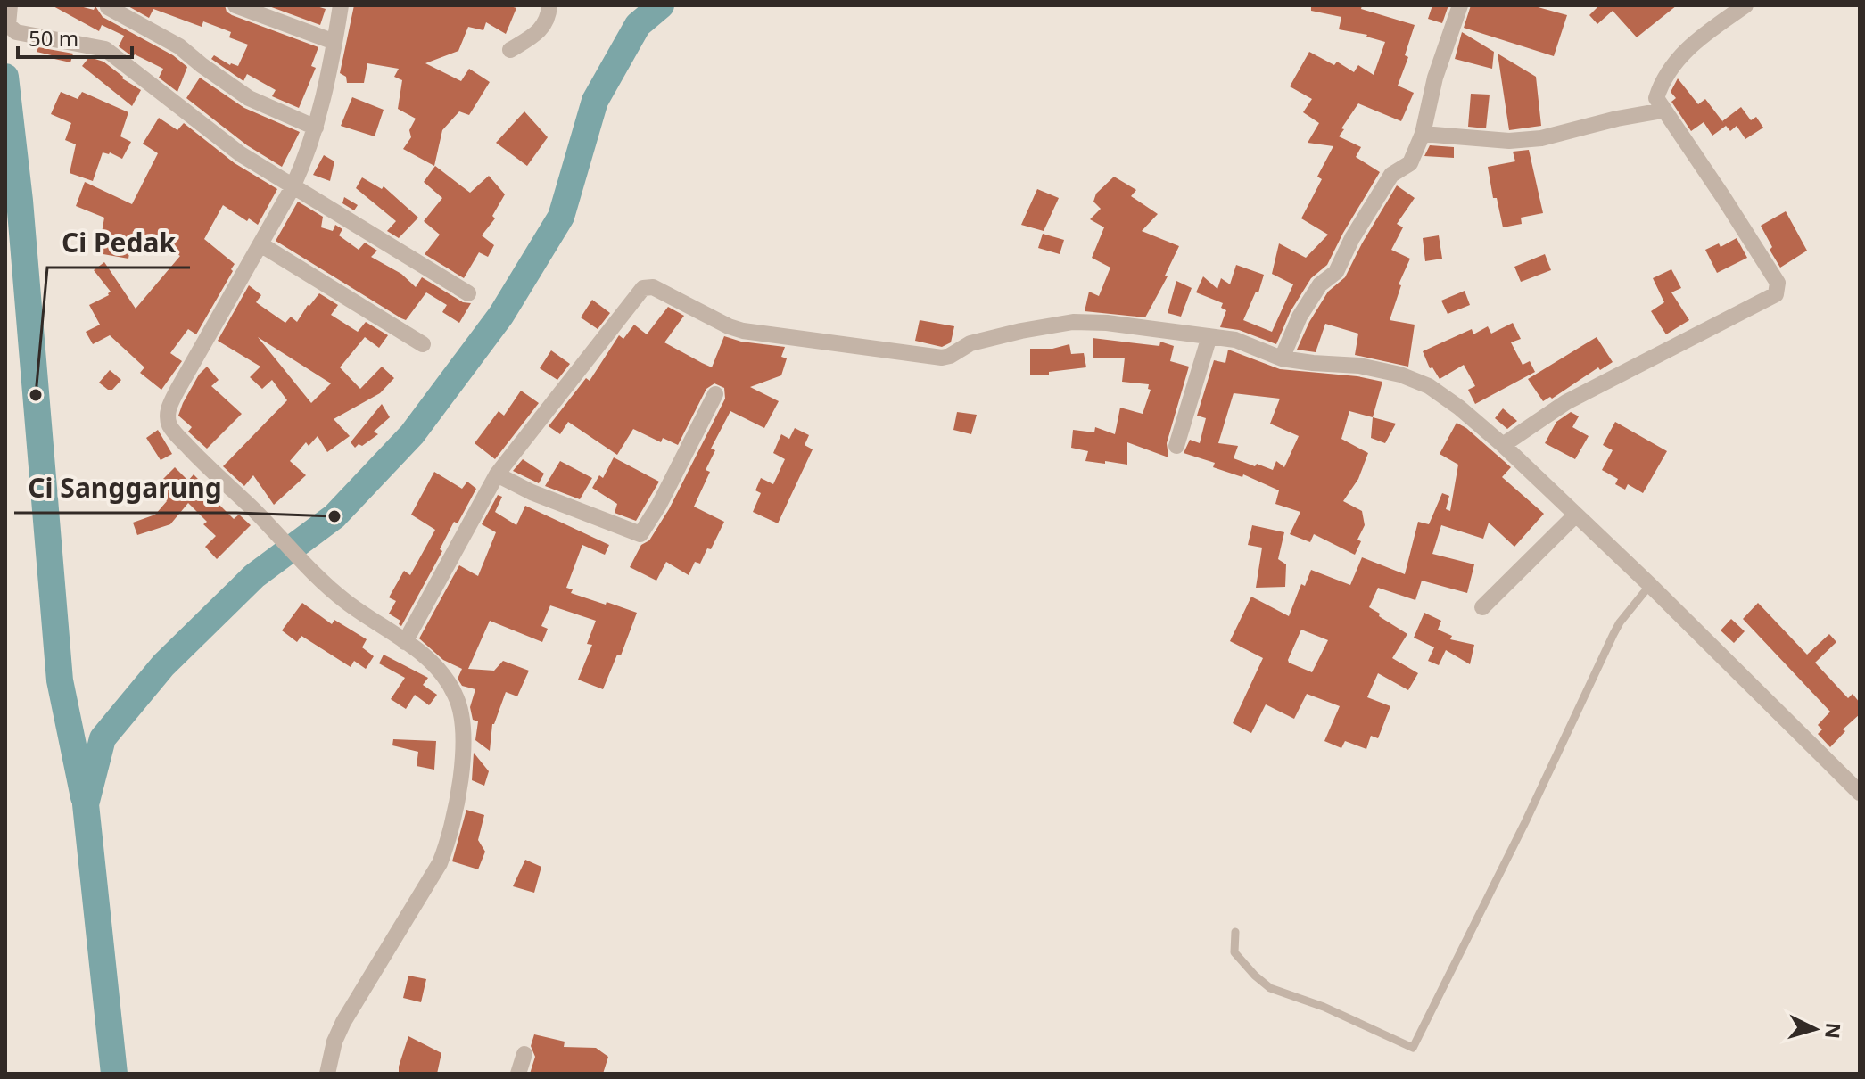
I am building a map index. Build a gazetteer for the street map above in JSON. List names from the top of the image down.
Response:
{
  "places": ["Ci Pedak", "Ci Sanggarung"],
  "scale_bar": "50 m",
  "north": "right"
}
